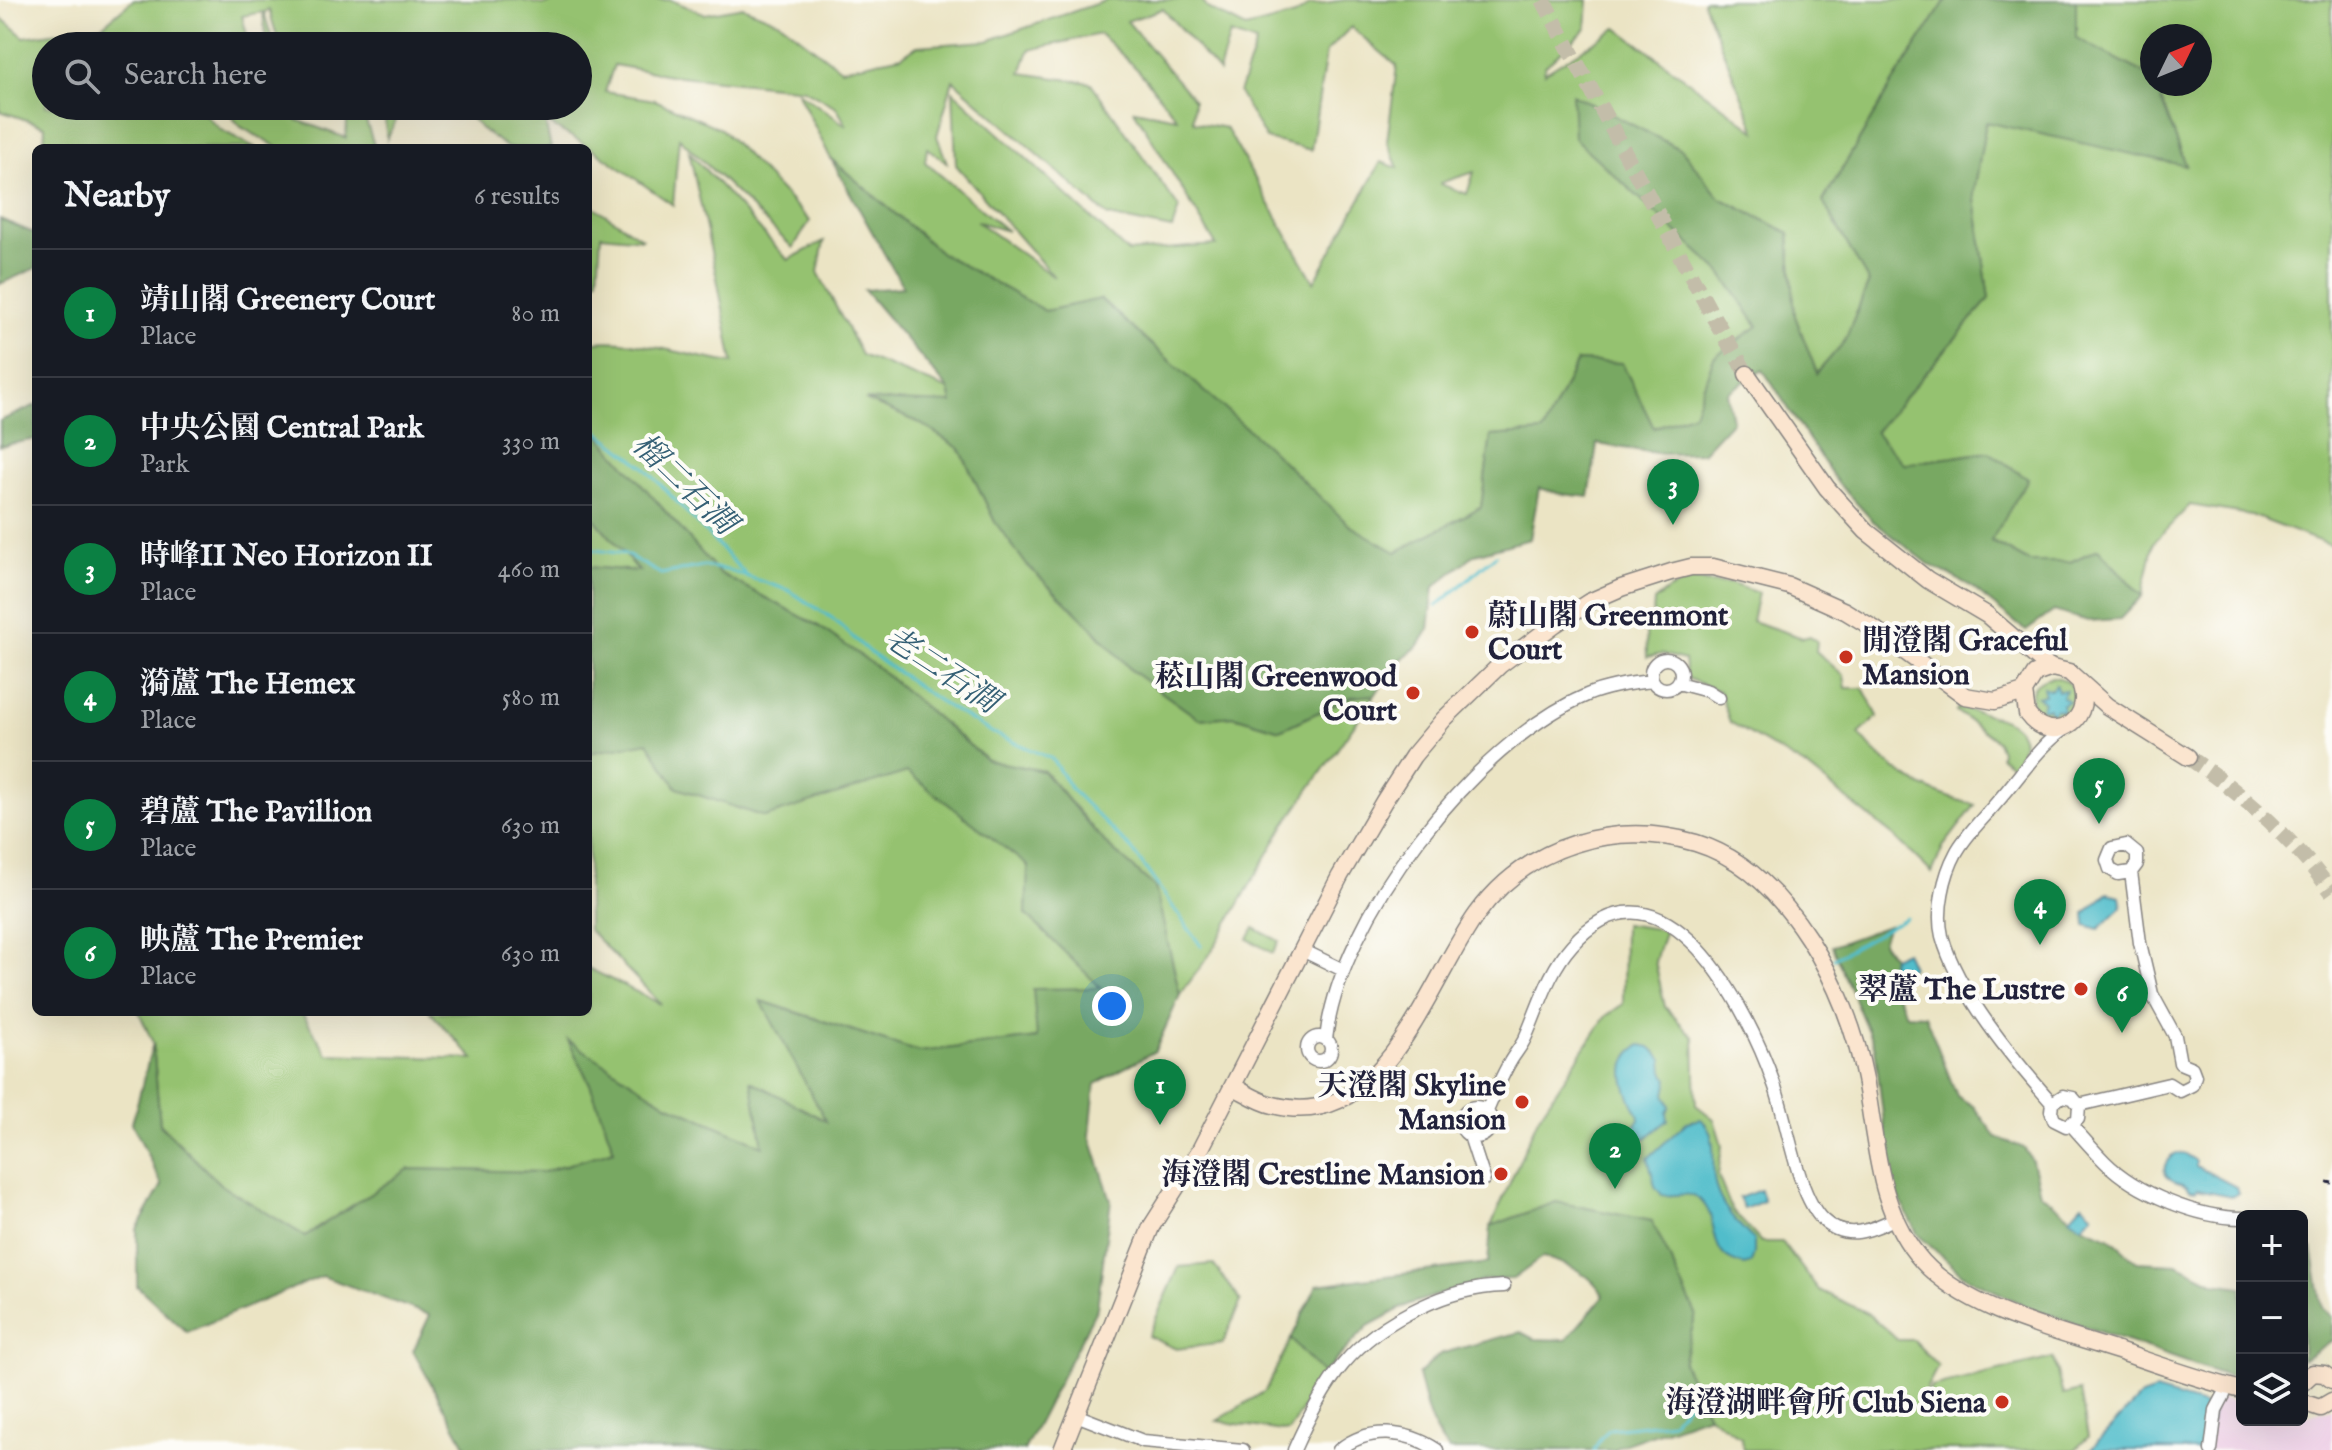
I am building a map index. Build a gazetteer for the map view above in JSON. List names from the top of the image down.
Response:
{
  "water": ["榴二石澗", "老二石澗"],
  "places": [
    "蔚山閣 Greenmont Court",
    "閒澄閣 Graceful Mansion",
    "菘山閣 Greenwood Court",
    "翠蘆 The Lustre",
    "天澄閣 Skyline Mansion",
    "海澄閣 Crestline Mansion",
    "海澄湖畔會所 Club Siena"
  ],
  "north": "top right",
  "page": {
    "search": "Search here",
    "heading": ["Nearby", "6 results"],
    "list": [
      {
        "mark": "1",
        "name": "靖山閣 Greenery Court",
        "note": "Place",
        "value": "80 m"
      },
      {
        "mark": "2",
        "name": "中央公園 Central Park",
        "note": "Park",
        "value": "330 m"
      },
      {
        "mark": "3",
        "name": "時峰II Neo Horizon II",
        "note": "Place",
        "value": "460 m"
      },
      {
        "mark": "4",
        "name": "漪蘆 The Hemex",
        "note": "Place",
        "value": "580 m"
      },
      {
        "mark": "5",
        "name": "碧蘆 The Pavillion",
        "note": "Place",
        "value": "630 m"
      },
      {
        "mark": "6",
        "name": "映蘆 The Premier",
        "note": "Place",
        "value": "630 m"
      }
    ],
    "pins": [
      "3",
      "5",
      "4",
      "6",
      "1",
      "2"
    ],
    "map_buttons": ["+", "−"]
  }
}
